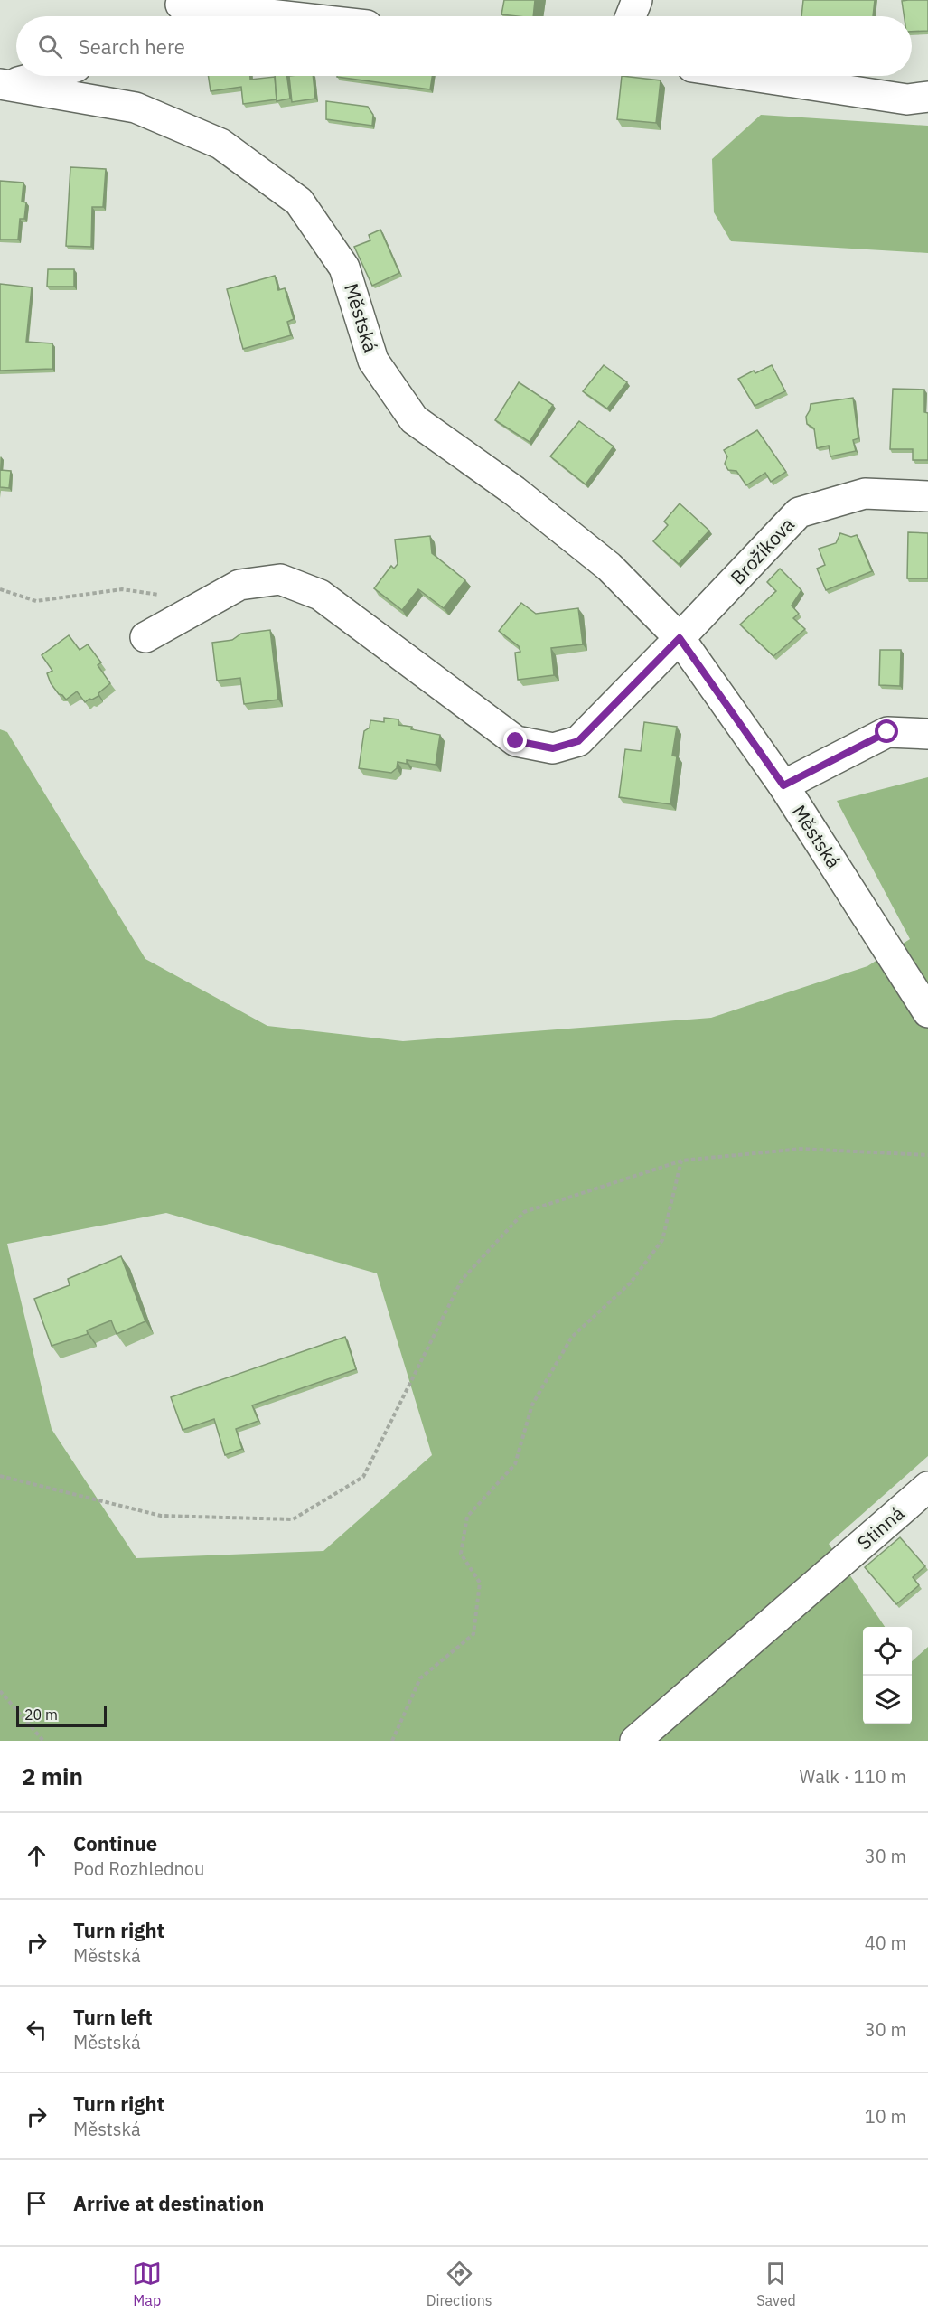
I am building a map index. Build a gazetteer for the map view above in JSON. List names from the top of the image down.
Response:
{
  "streets": {
    "street": ["Městská", "Brožíkova", "Stinná"]
  },
  "crossings": [
    ["Městská", "Brožíkova"]
  ],
  "scale_bar": "20 m",
  "page": {
    "search": "Search here",
    "scale": "20 m",
    "heading": ["2 min", "Walk · 110 m"],
    "list": [
      ["Continue", "Pod Rozhlednou", "30 m"],
      ["Turn right", "Městská", "40 m"],
      ["Turn left", "Městská", "30 m"],
      ["Turn right", "Městská", "10 m"],
      "Arrive at destination"
    ],
    "nav": ["Map", "Directions", "Saved"]
  }
}
